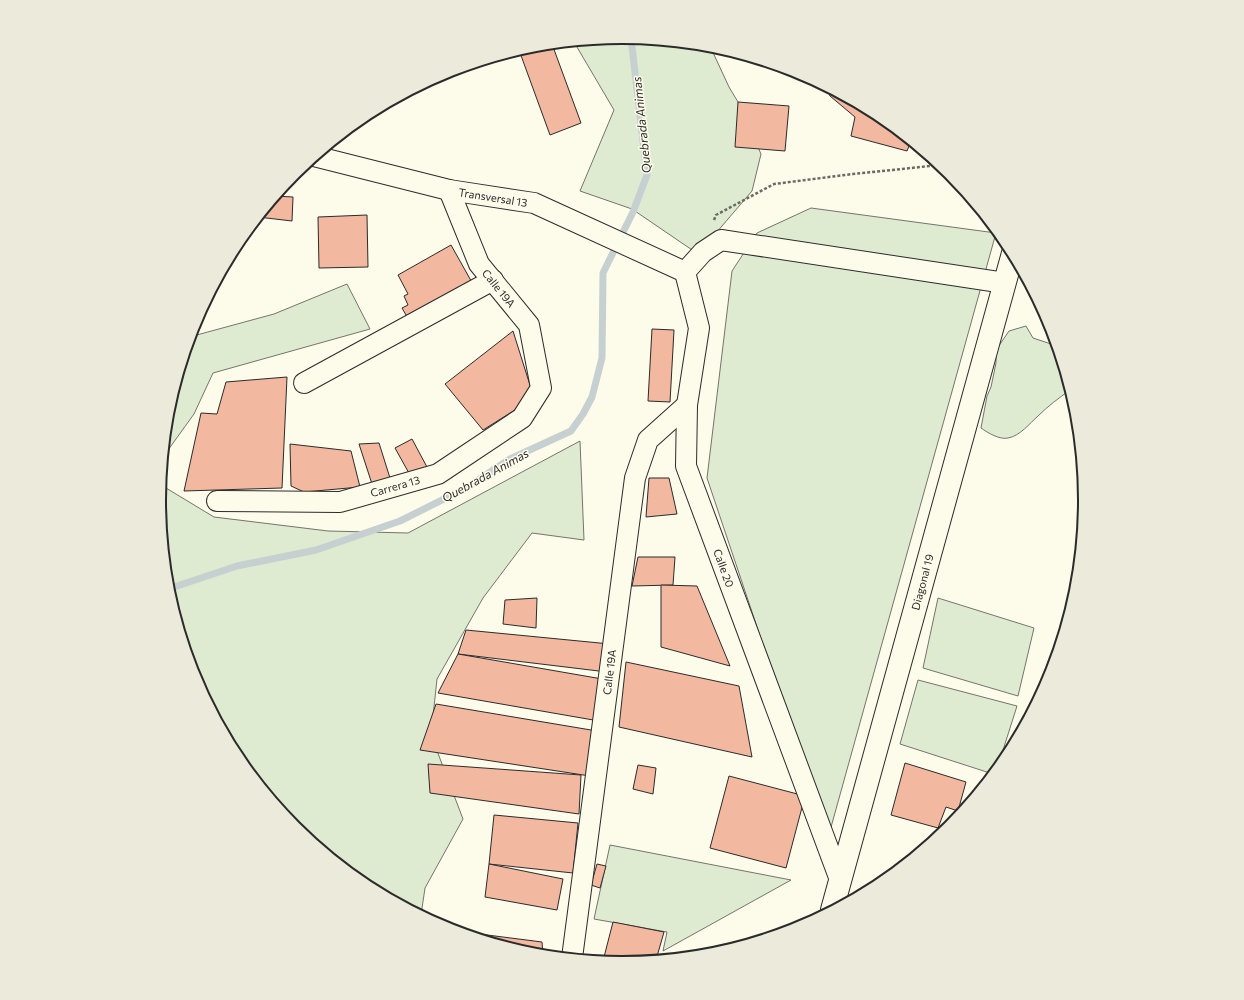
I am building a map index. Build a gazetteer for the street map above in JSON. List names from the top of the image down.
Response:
{
  "streets": {
    "street": [
      "Transversal 13",
      "Calle 19A",
      "Carrera 13",
      "Calle 20",
      "Diagonal 19"
    ]
  },
  "crossings": [
    ["Transversal 13", "Calle 19A"],
    ["Transversal 13", "Calle 20"],
    ["Calle 19A", "Carrera 13"],
    ["Calle 19A", "Calle 20"],
    ["Calle 20", "Diagonal 19"]
  ],
  "water": ["Quebrada Animas"]
}
